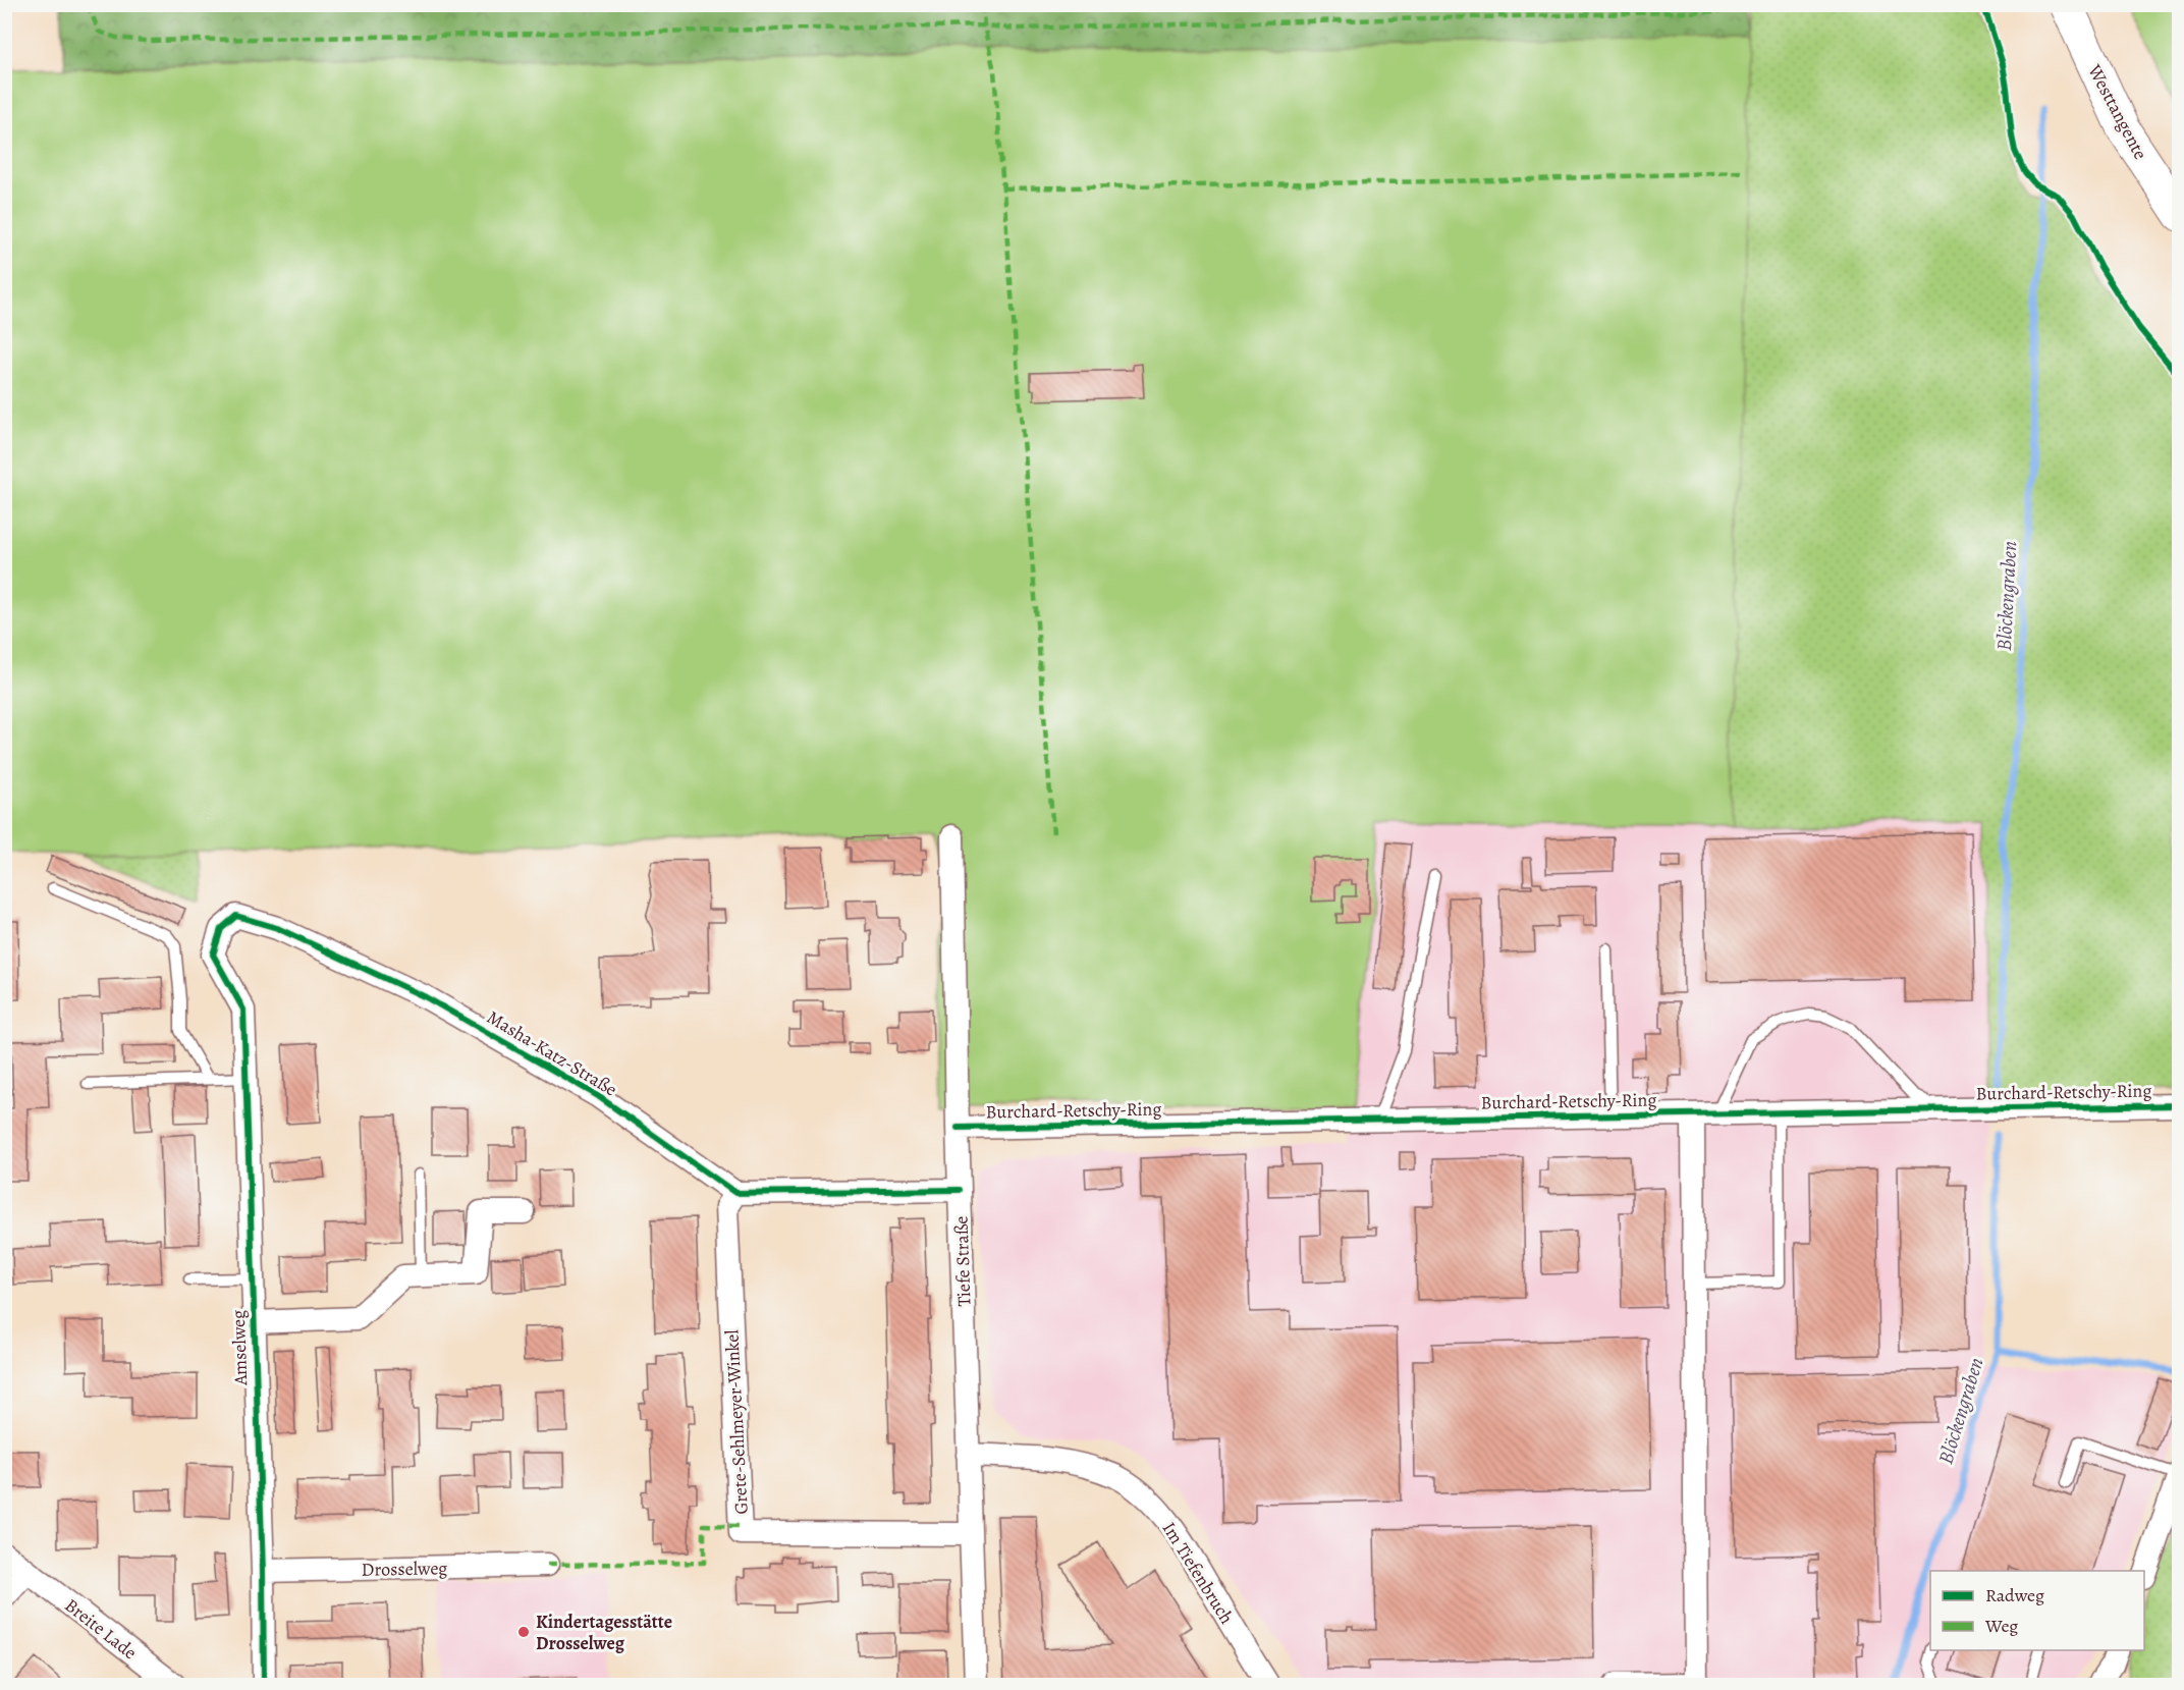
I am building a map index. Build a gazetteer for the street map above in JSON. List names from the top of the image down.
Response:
{
  "streets": {
    "main road": ["Westtangente"],
    "street": [
      "Masha-Katz-Straße",
      "Burchard-Retschy-Ring",
      "Tiefe Straße",
      "Amselweg",
      "Grete-Sehlmeyer-Winkel",
      "Drosselweg",
      "Im Tiefenbruch",
      "Breite Lade"
    ]
  },
  "crossings": [
    ["Masha-Katz-Straße", "Amselweg"],
    ["Masha-Katz-Straße", "Grete-Sehlmeyer-Winkel"],
    ["Burchard-Retschy-Ring", "Tiefe Straße"],
    ["Tiefe Straße", "Grete-Sehlmeyer-Winkel"],
    ["Tiefe Straße", "Im Tiefenbruch"],
    ["Amselweg", "Drosselweg"]
  ],
  "water": ["Blöckengraben"],
  "places": ["Kindertagesstätte Drosselweg"],
  "legend": ["Radweg", "Weg"]
}
